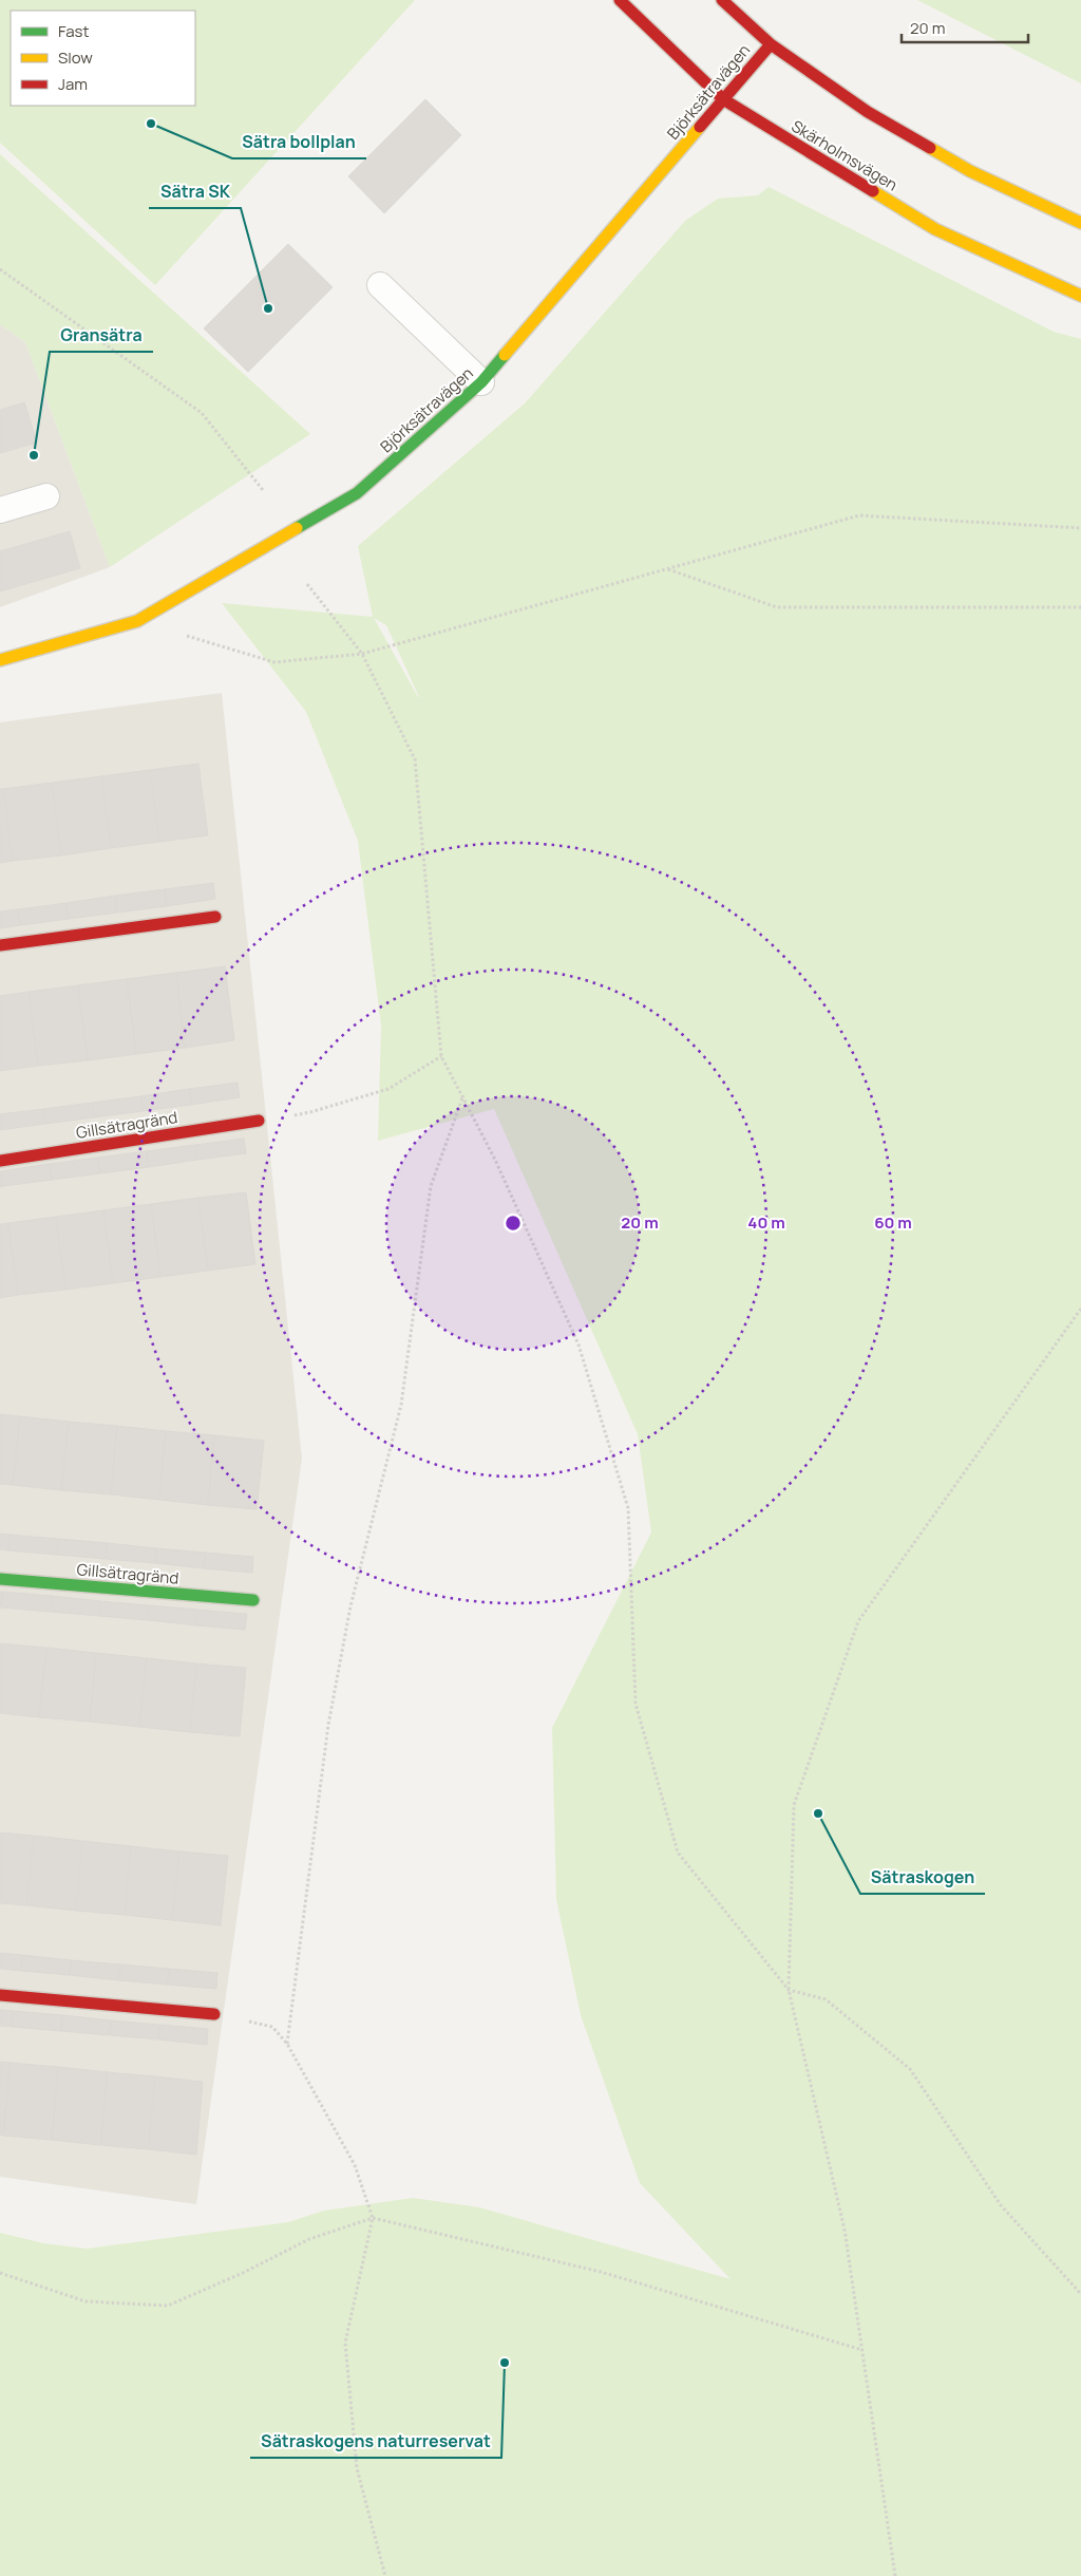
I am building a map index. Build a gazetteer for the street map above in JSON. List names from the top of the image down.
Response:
{
  "streets": {
    "street": ["Björksätravägen", "Skärholmsvägen", "Gillsätragränd"]
  },
  "crossings": [
    ["Björksätravägen", "Skärholmsvägen"]
  ],
  "places": [
    "Sätra bollplan",
    "Sätra SK",
    "Gransätra",
    "Sätraskogen",
    "Sätraskogens naturreservat"
  ],
  "legend": ["Fast", "Slow", "Jam"],
  "scale_bar": "20 m",
  "rings": ["20 m", "40 m", "60 m"]
}
